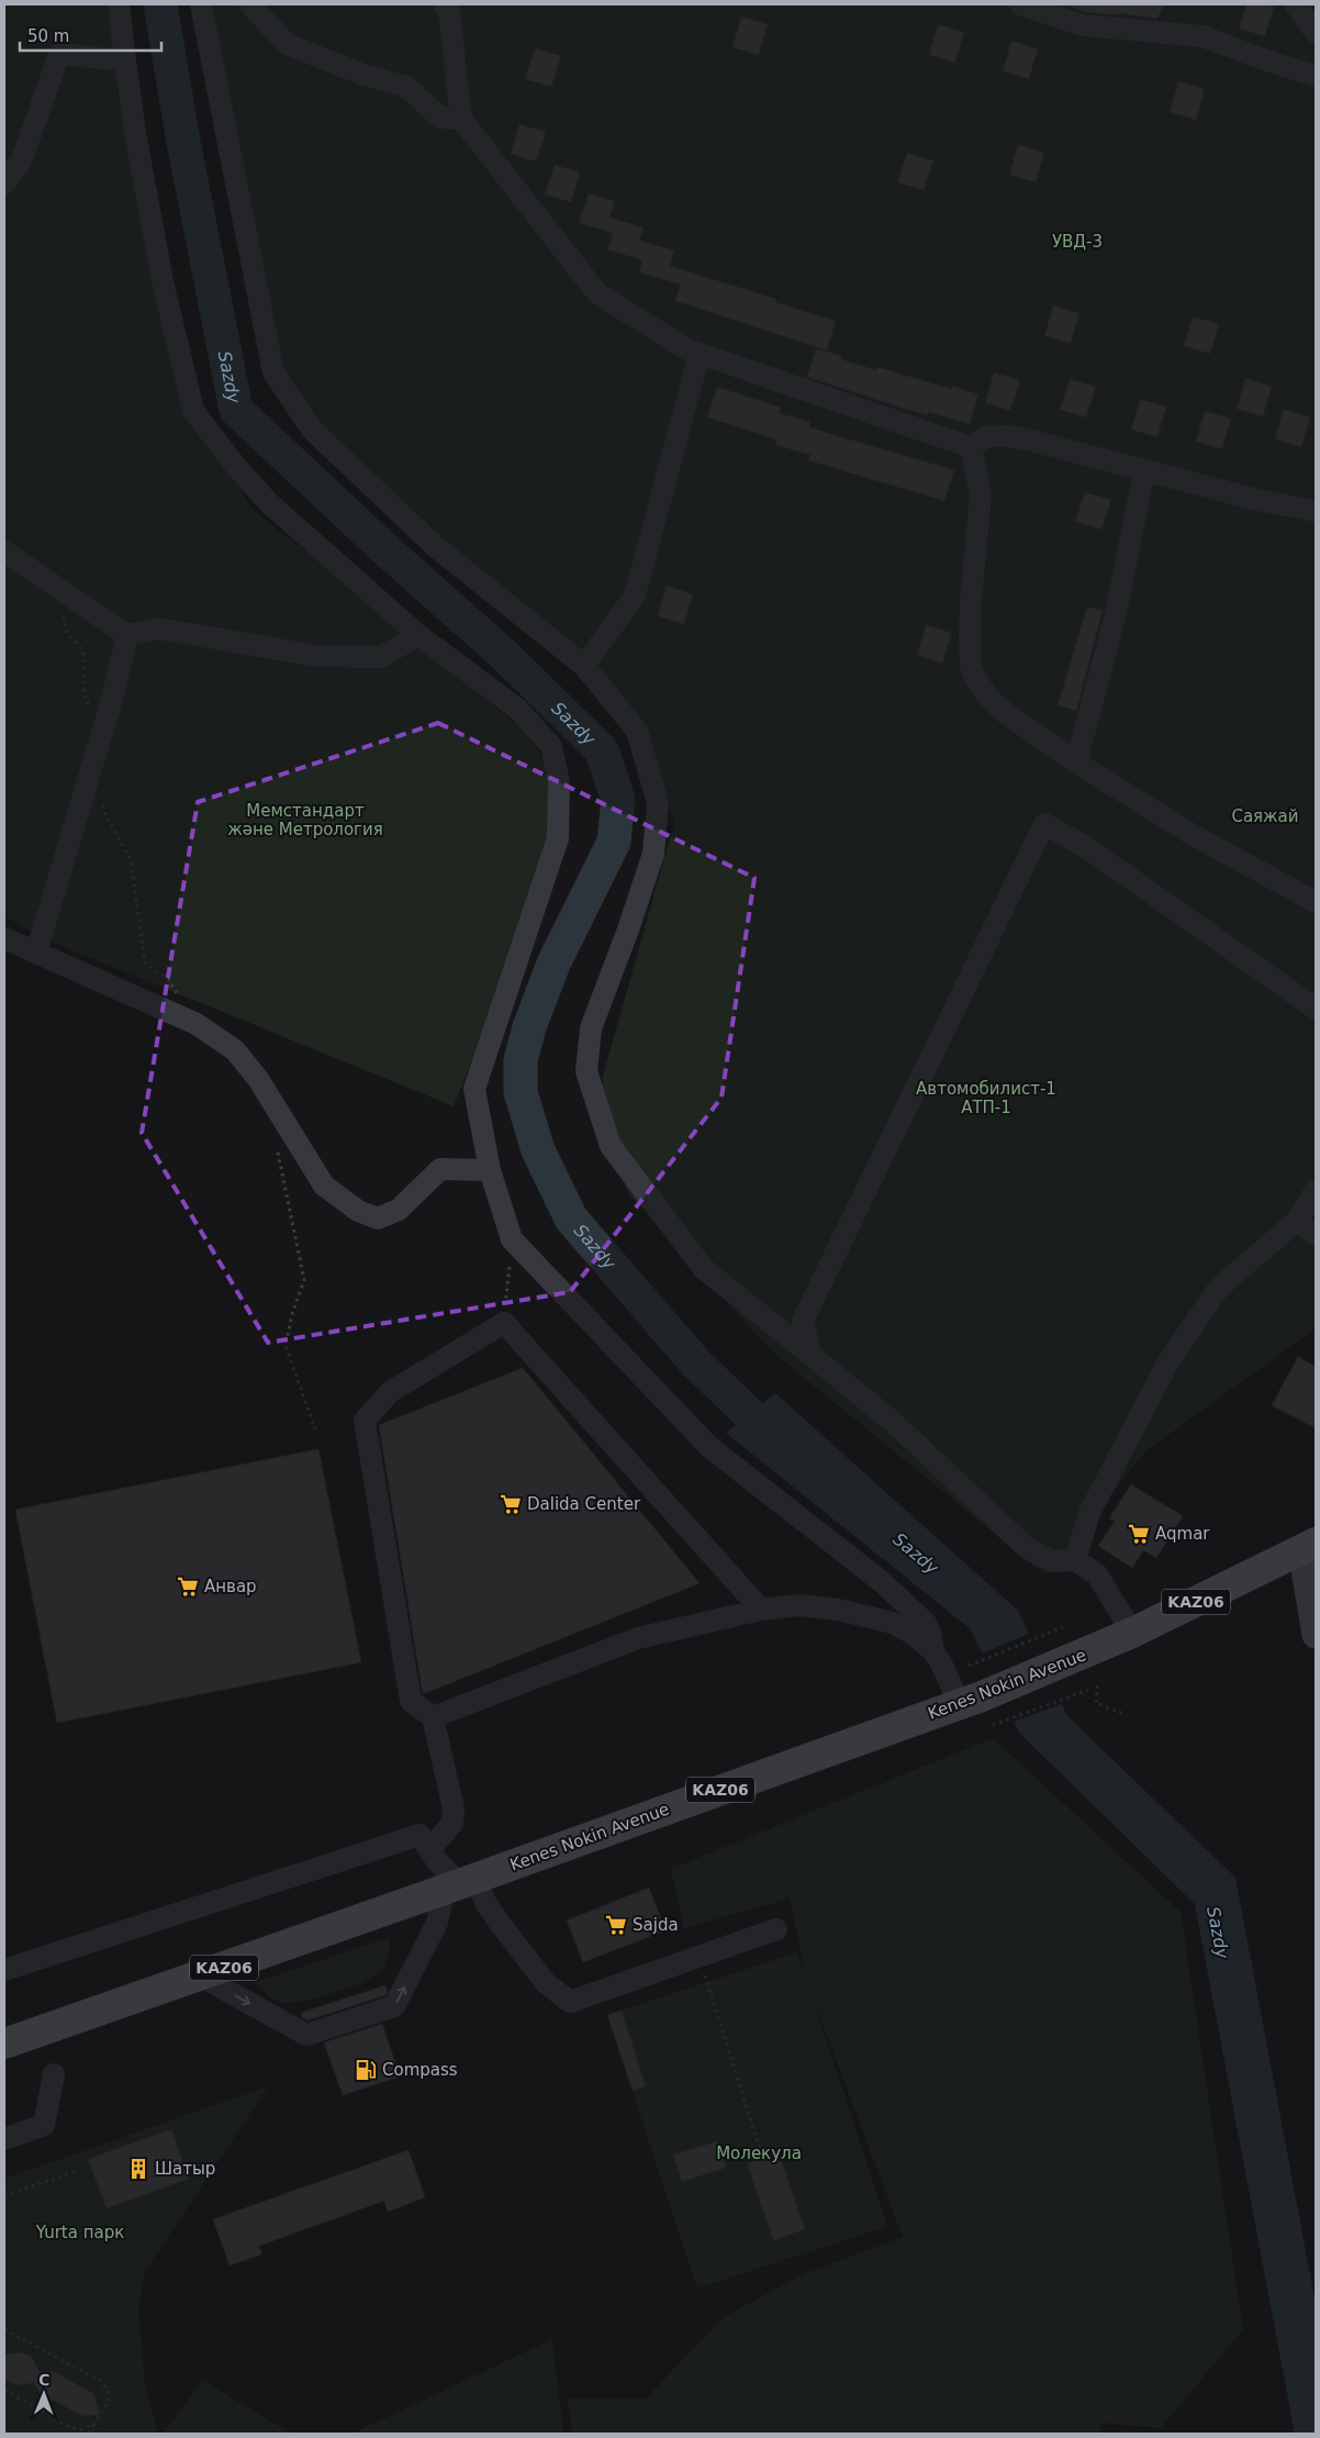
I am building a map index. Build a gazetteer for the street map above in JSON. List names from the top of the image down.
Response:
{
  "streets": {
    "highway": ["KАZ06", "Kenes Nokin Avenue"]
  },
  "water": ["Sazdy"],
  "parks": [
    "УВД-3",
    "Мемстандарт және Метрология",
    "Саяжай",
    "Автомобилист-1 АТП-1",
    "Молекула",
    "Yurta парк"
  ],
  "places": {
    "supermarket": [
      "Dalida Center",
      "Aqmar",
      "Анвар",
      "Sajda"
    ],
    "fuel station": ["Compass"],
    "building": ["Шатыр"]
  },
  "scale_bar": "50 m",
  "north": "top"
}
